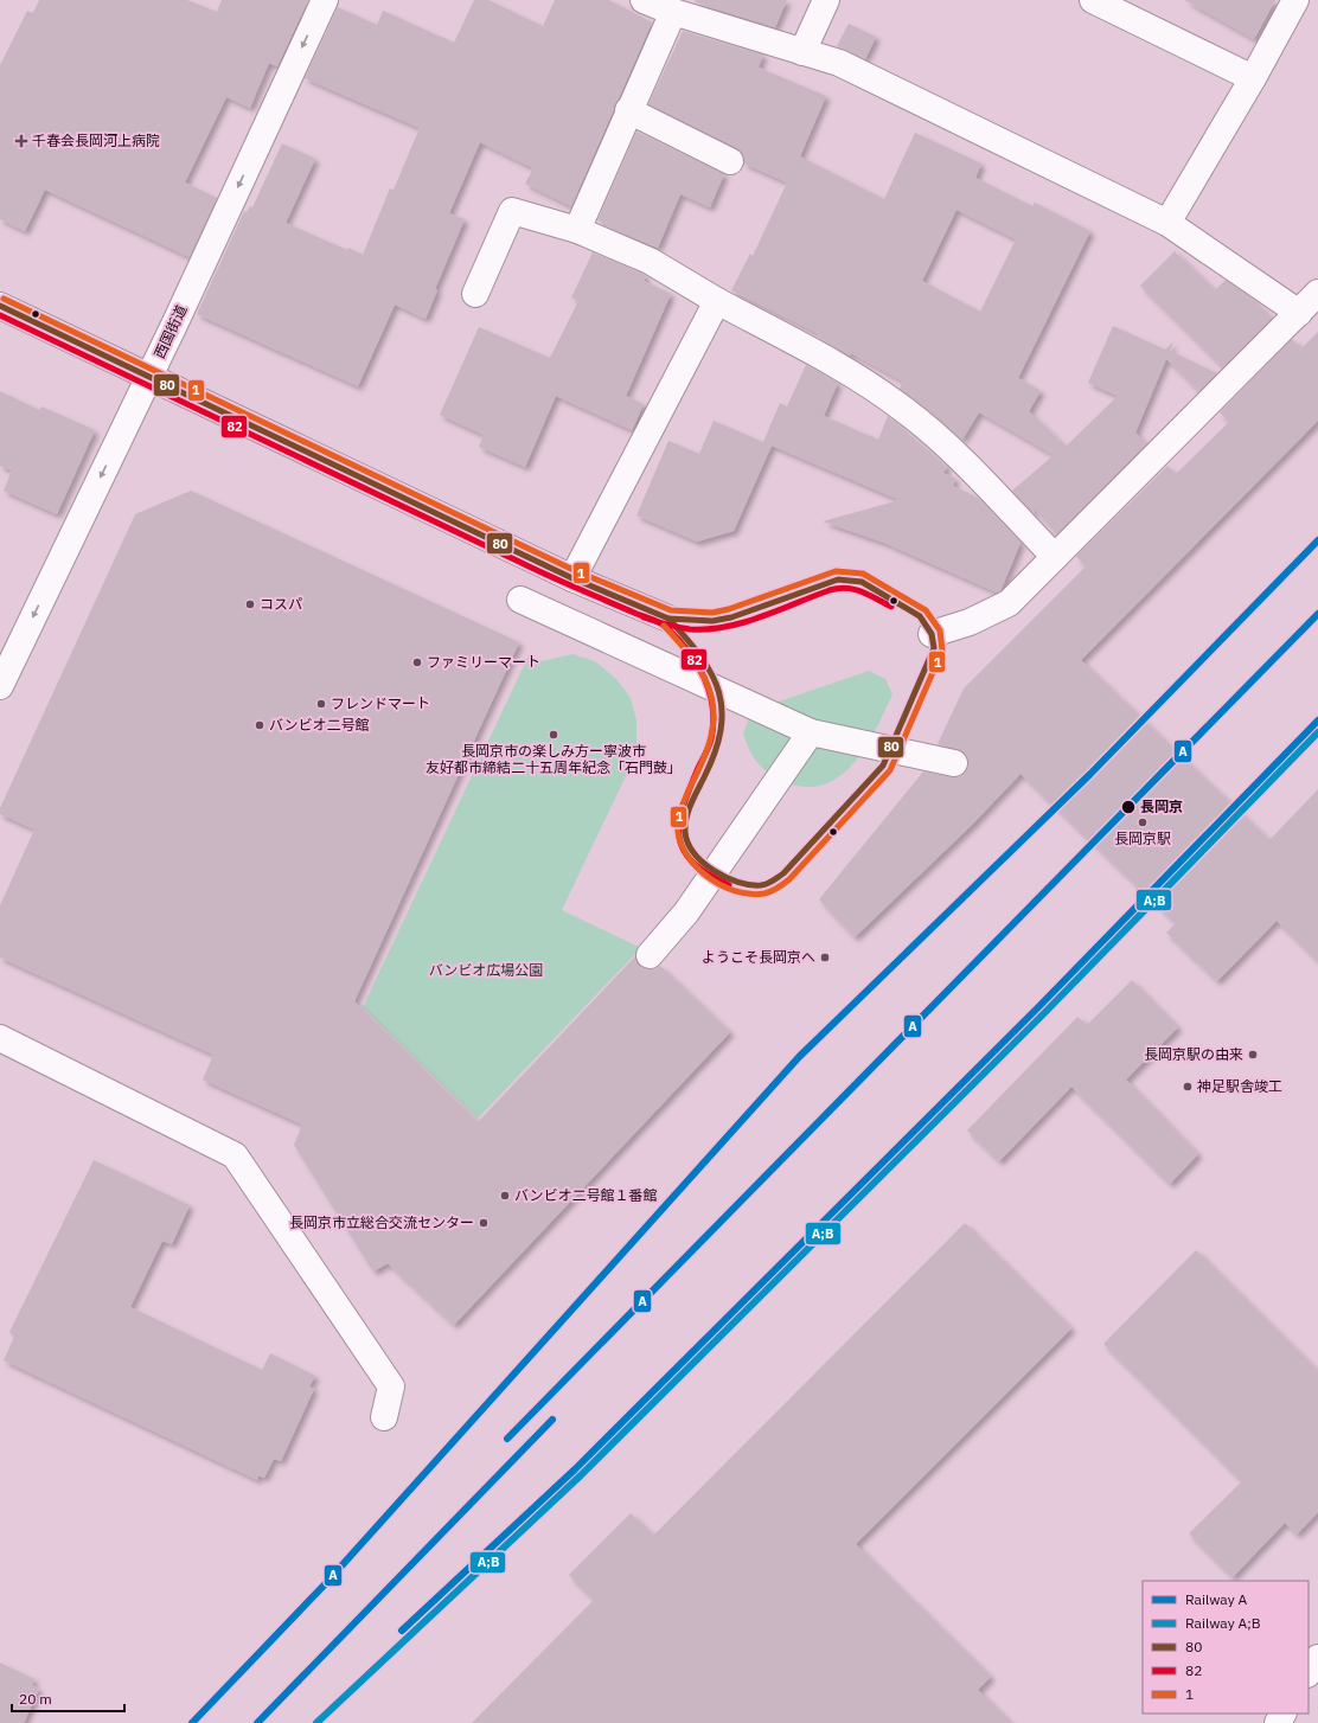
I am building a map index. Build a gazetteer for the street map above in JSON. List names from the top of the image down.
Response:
{
  "streets": {
    "street": ["西国街道"]
  },
  "one_way": ["西国街道"],
  "parks": ["バンビオ広場公園"],
  "places": {
    "health": ["千春会長岡河上病院"],
    "other": [
      "コスパ",
      "ファミリーマート",
      "フレンドマート",
      "バンビオ二号館",
      "長岡京市の楽しみ方ー寧波市 友好都市締結二十五周年紀念「石門鼓」",
      "長岡京",
      "長岡京駅",
      "ようこそ長岡京へ",
      "長岡京駅の由来",
      "神足駅舎竣工",
      "バンビオ二号館１番館",
      "長岡京市立総合交流センター"
    ]
  },
  "lines": [
    "transit line 1",
    "transit line 80",
    "transit line 82",
    "rail line A",
    "rail line A;B"
  ],
  "legend": [
    "Railway A",
    "Railway A;B",
    "80",
    "82",
    "1"
  ],
  "scale_bar": "20 m"
}
